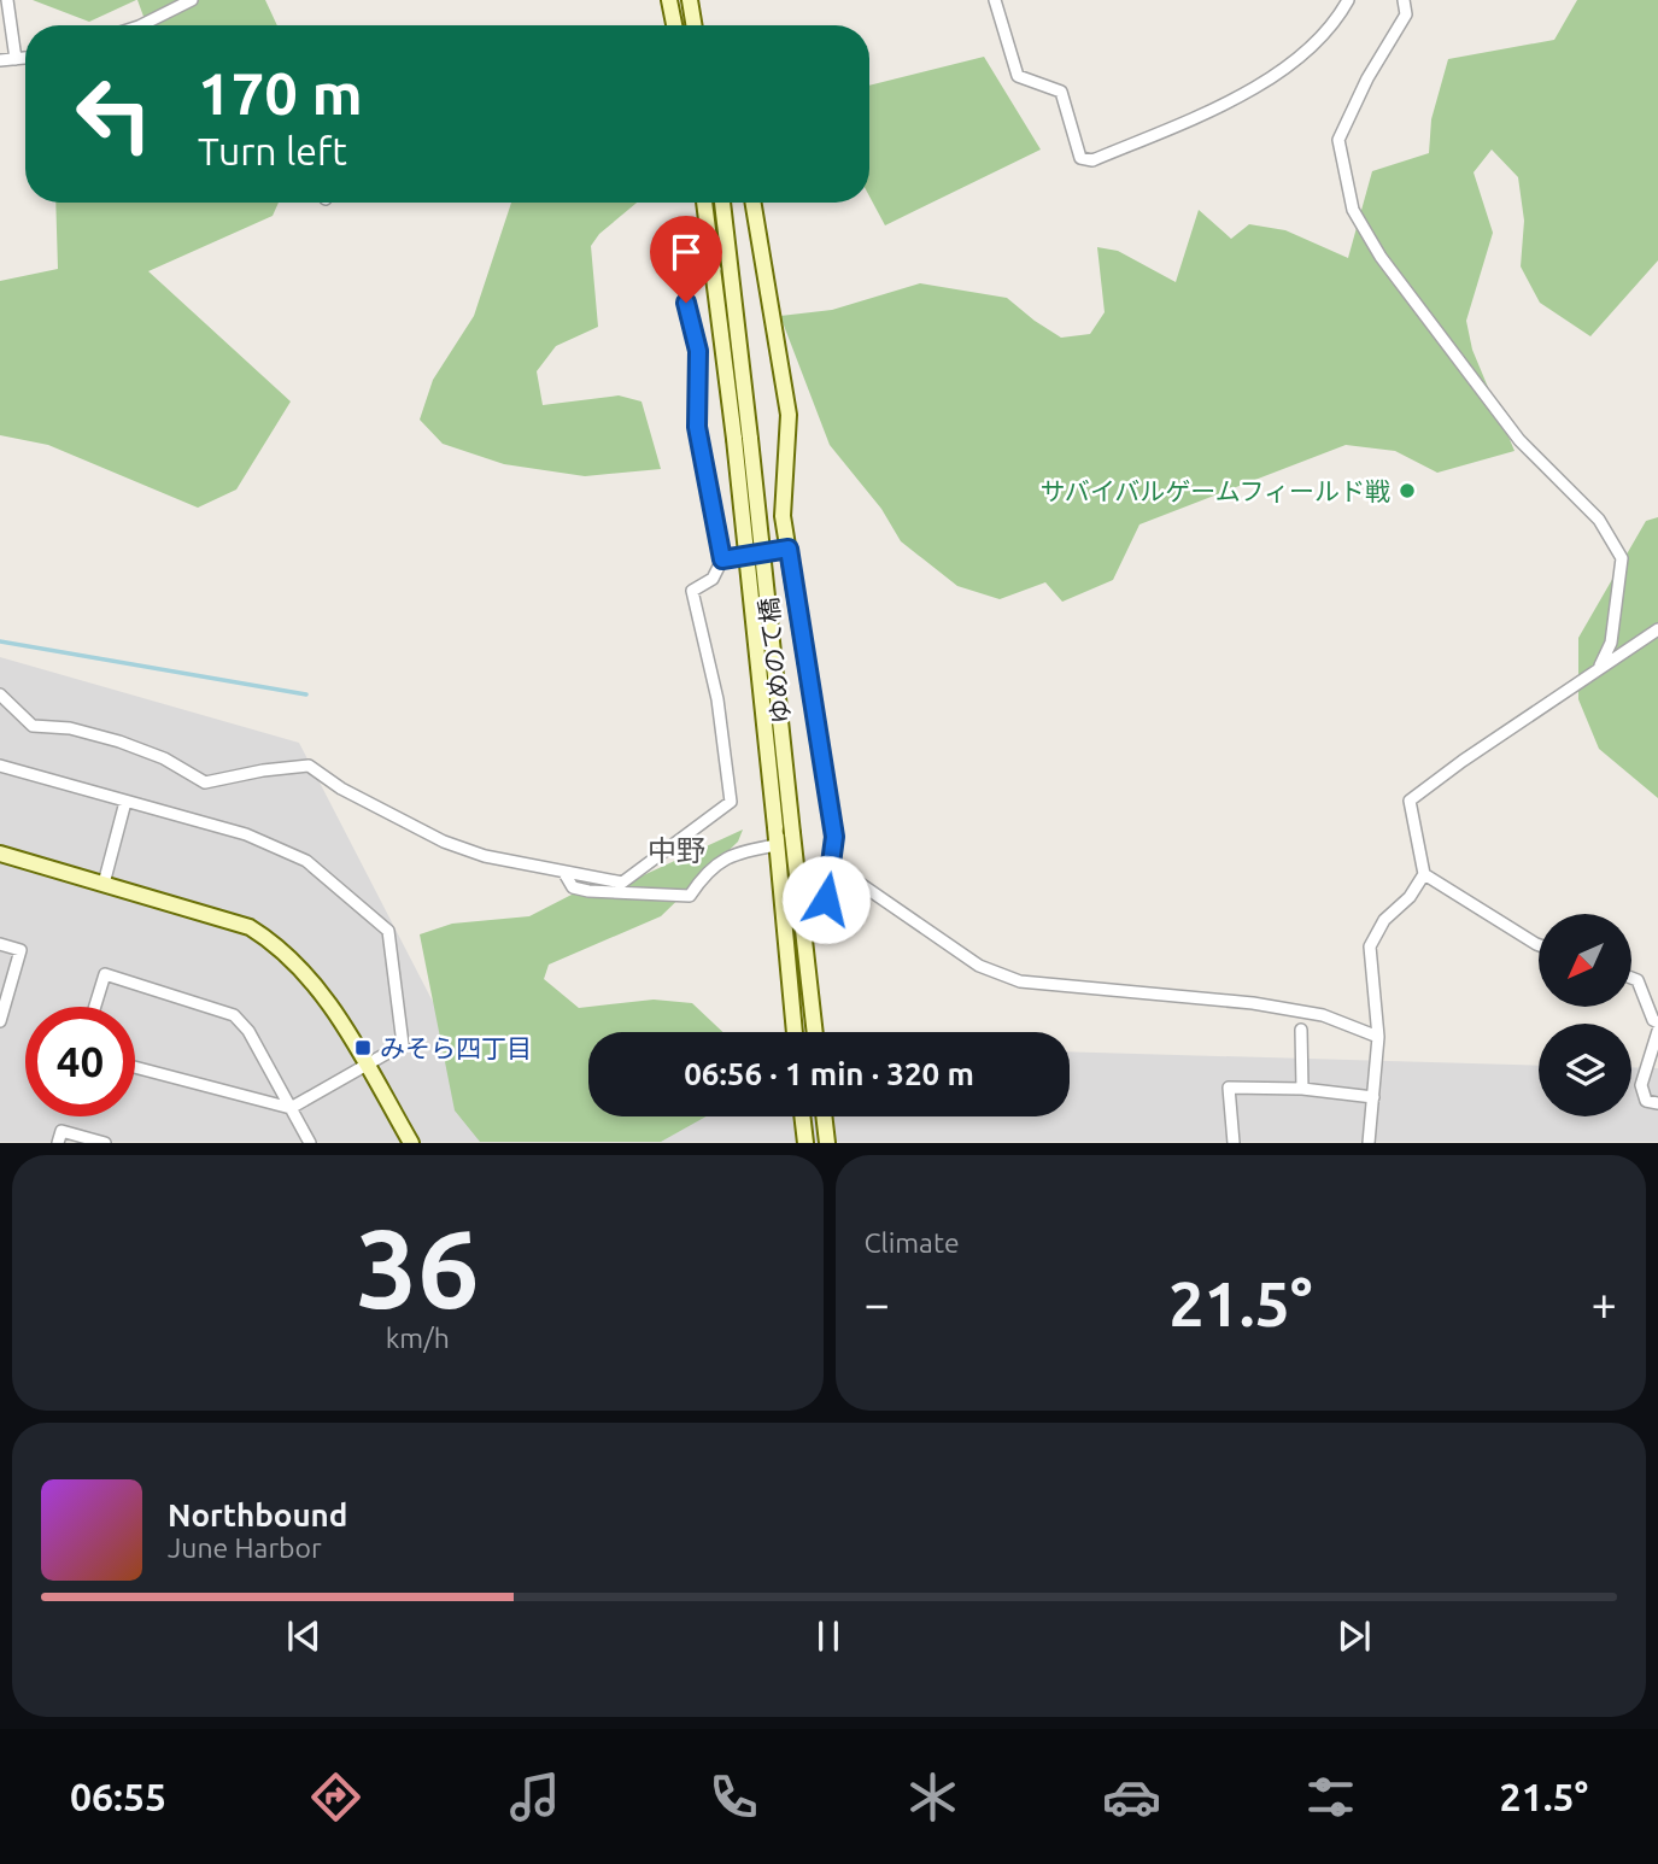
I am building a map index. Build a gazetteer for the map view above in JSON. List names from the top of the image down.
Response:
{
  "streets": {
    "street": ["ゆめのて橋"]
  },
  "districts": ["中野"],
  "places": {
    "other": ["サバイバルゲームフィールド戦"],
    "transit": ["みそら四丁目"]
  },
  "north": "bottom left",
  "page": {
    "turn": ["170 m", "Turn left"],
    "limit": "40",
    "trip": "06:56 · 1 min · 320 m",
    "tile": [
      ["36", "km/h"],
      "Climate"
    ],
    "heat": ["−", "21.5°", "+"],
    "song": ["Northbound", "June Harbor"],
    "tabs": ["06:55", "21.5°"]
  }
}
